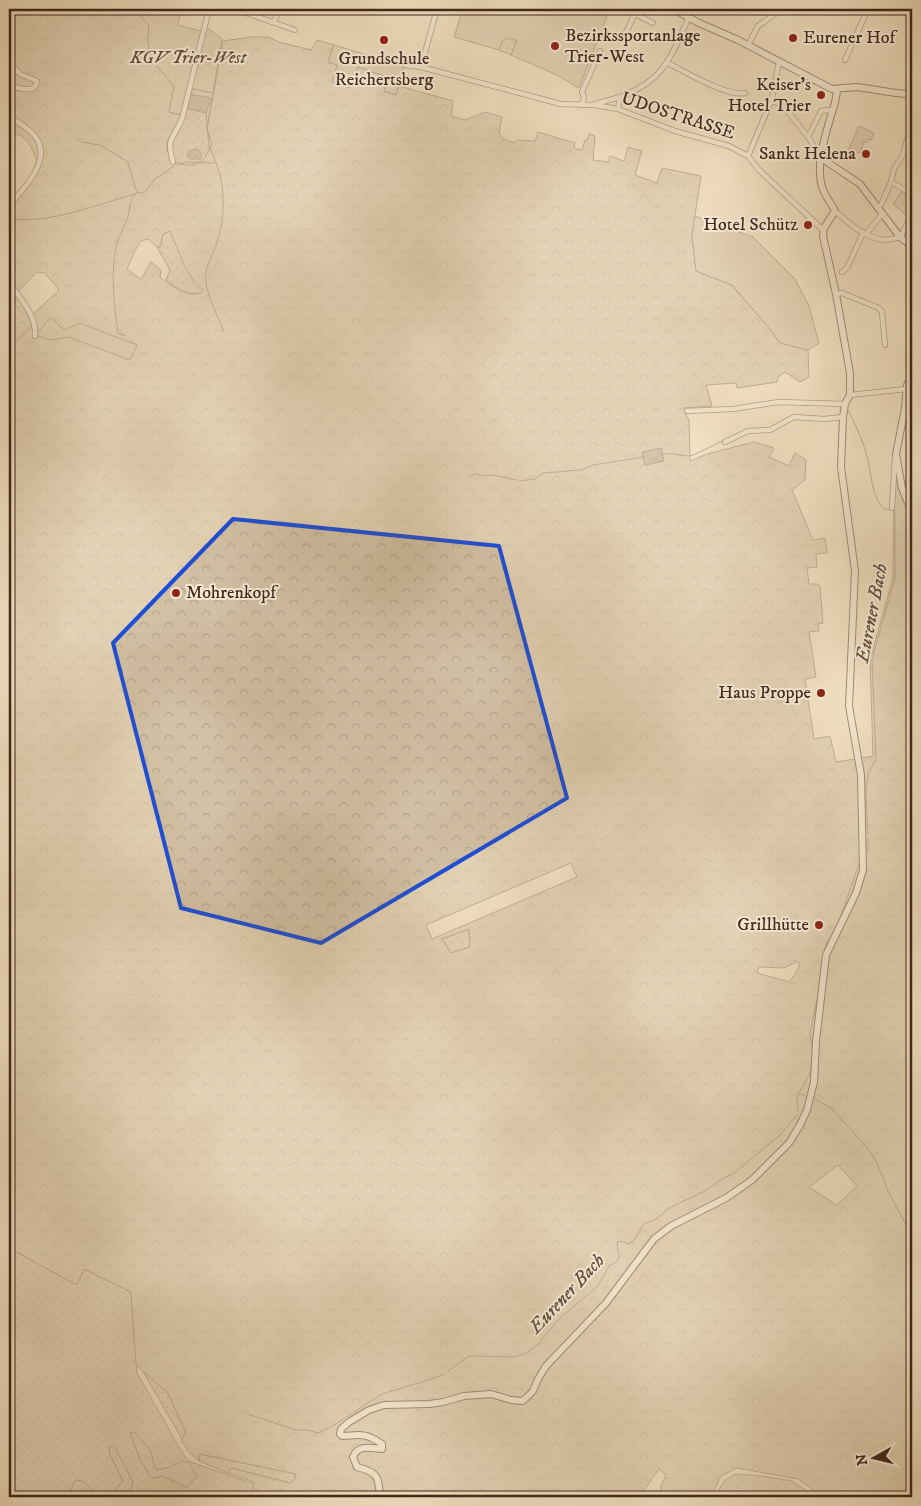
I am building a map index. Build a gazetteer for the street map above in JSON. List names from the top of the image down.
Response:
{
  "streets": {
    "street": ["UDOSTRASSE"]
  },
  "water": ["Eurener Bach"],
  "parks": ["KGV Trier-West"],
  "places": [
    "Eurener Hof",
    "Grundschule Reichertsberg",
    "Bezirkssportanlage Trier-West",
    "Keiser's Hotel Trier",
    "Sankt Helena",
    "Hotel Schütz",
    "Mohrenkopf",
    "Haus Proppe",
    "Grillhütte"
  ],
  "north": "left"
}
